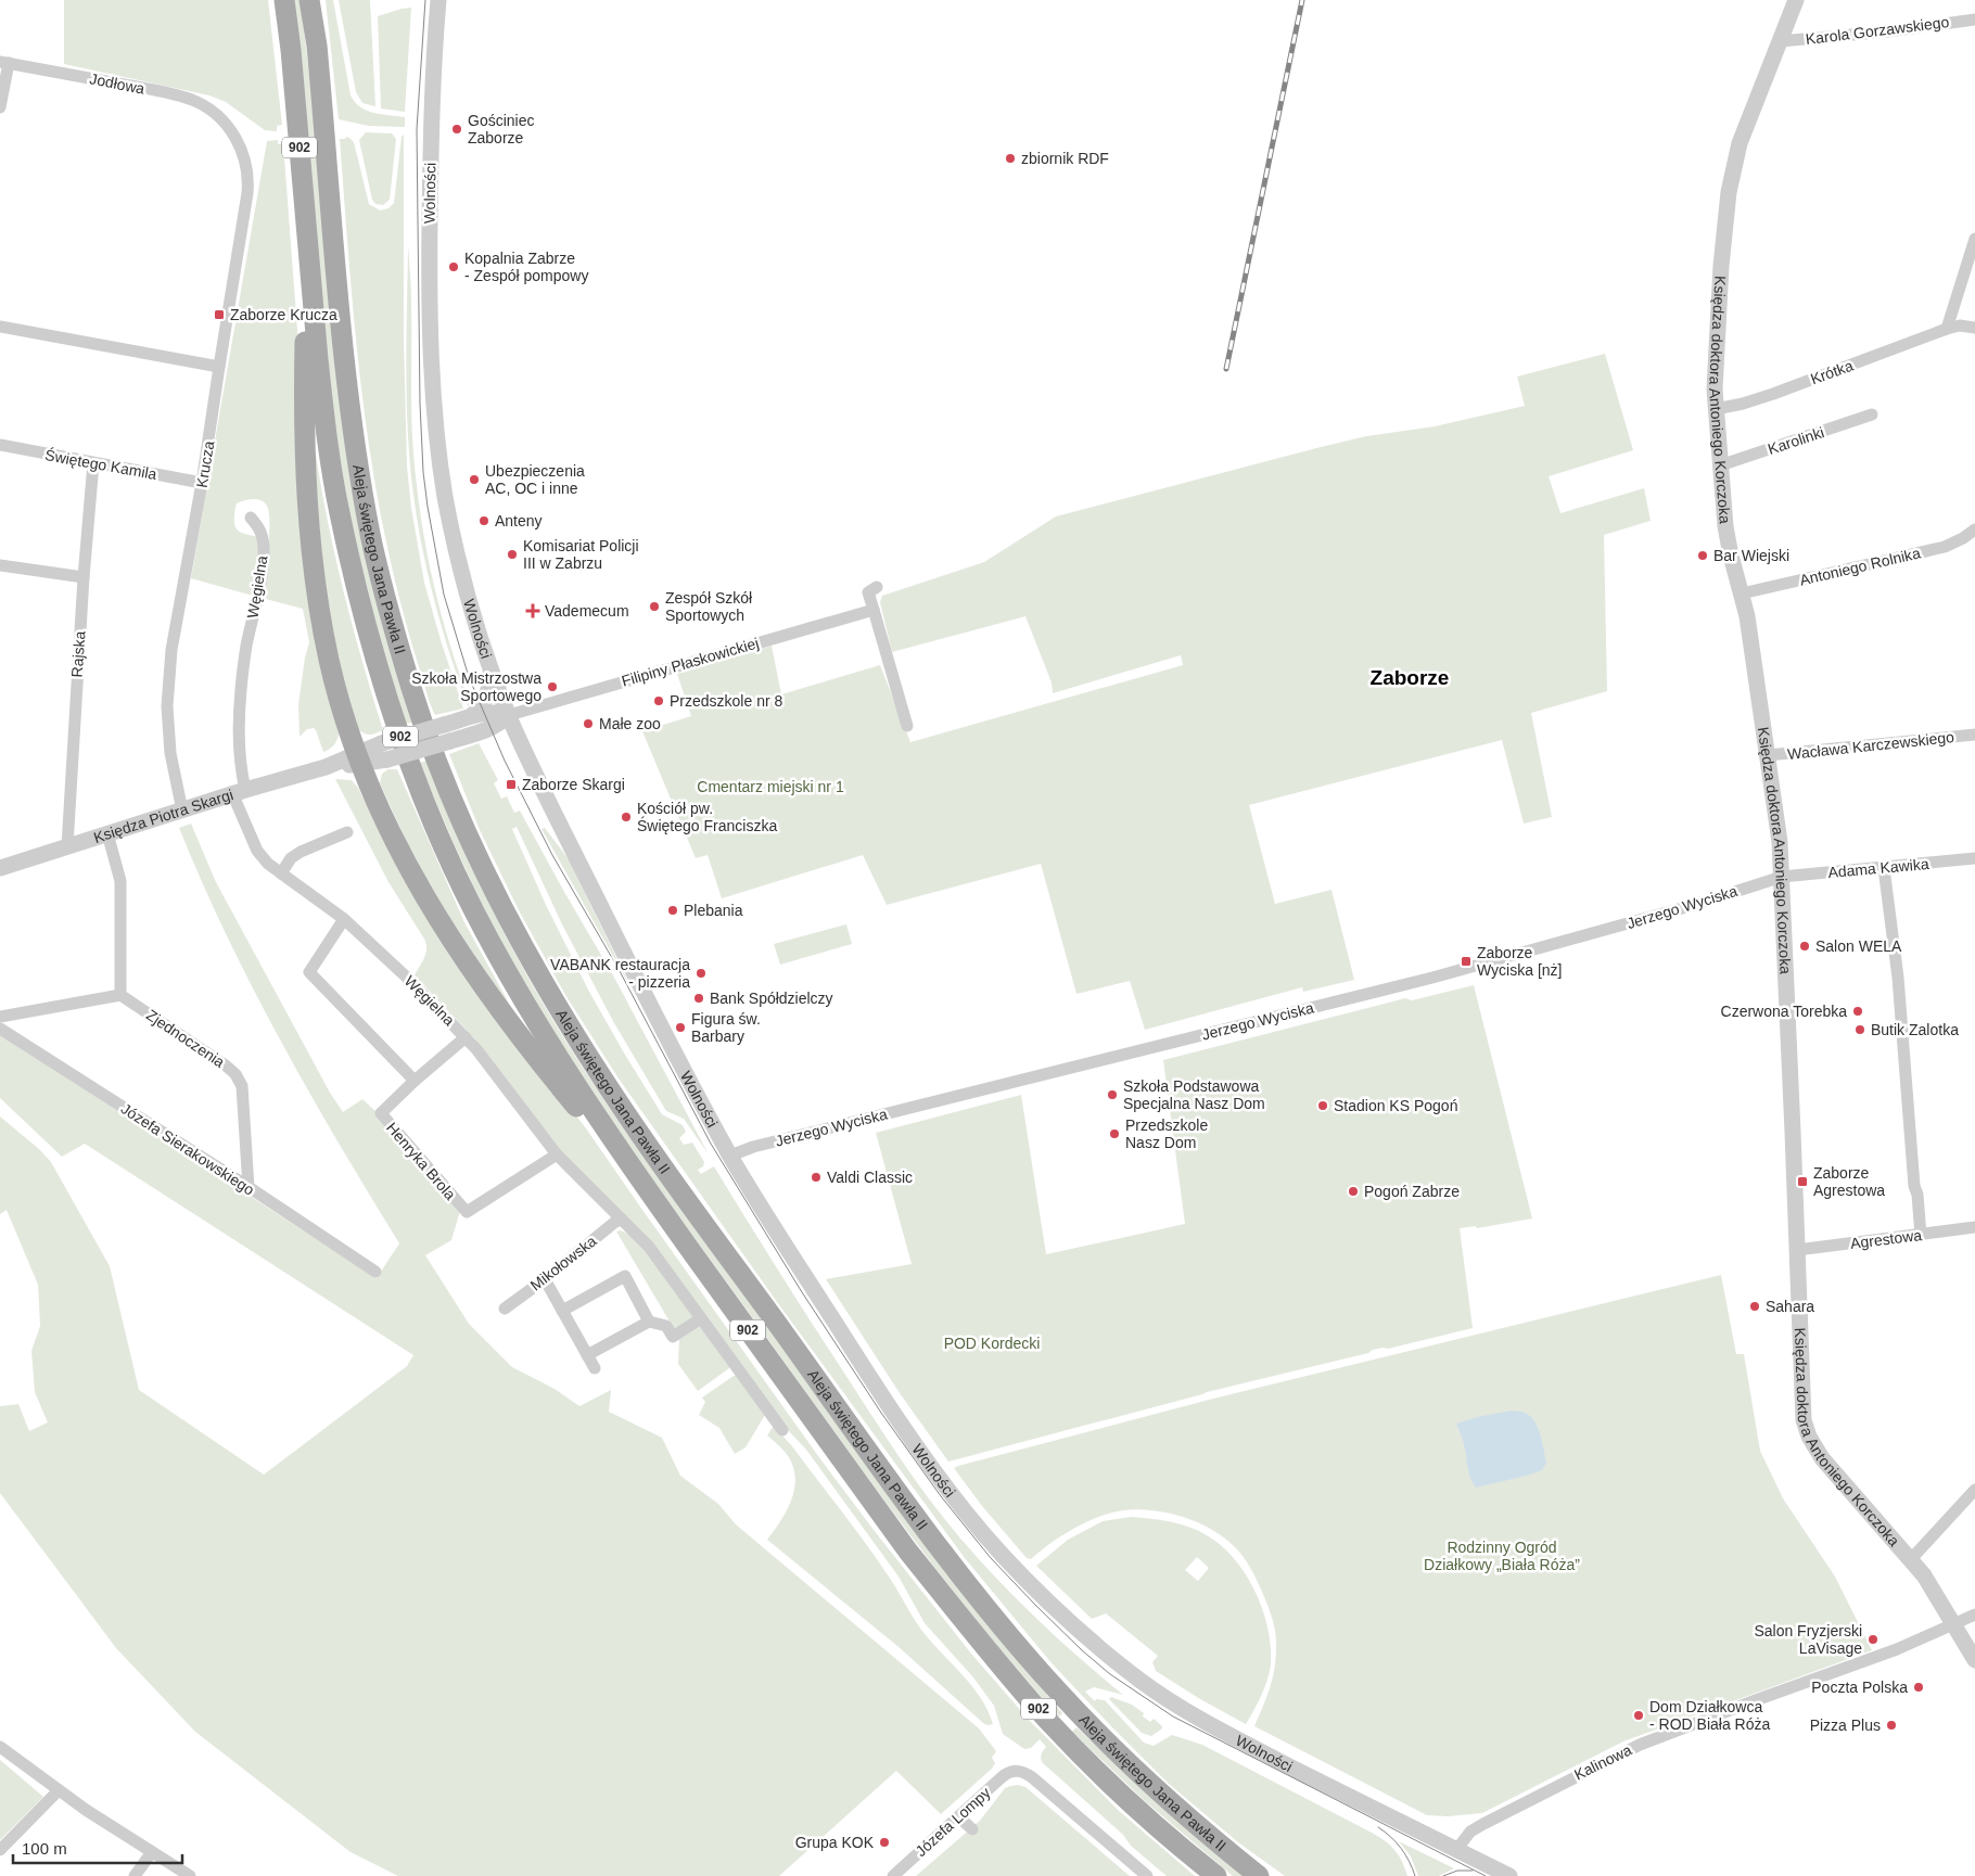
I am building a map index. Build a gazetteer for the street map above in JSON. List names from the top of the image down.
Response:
{
  "streets": {
    "main road": ["902", "Aleja świętego Jana Pawła II"],
    "street": [
      "Karola Gorzawskiego",
      "Jodłowa",
      "Wolności",
      "Krótka",
      "Księdza doktora Antoniego Korczoka",
      "Karolinki",
      "Świętego Kamila",
      "Krucza",
      "Antoniego Rolnika",
      "Węgielna",
      "Rajska",
      "Filipiny Płaskowickiej",
      "Wacława Karczewskiego",
      "Księdza Piotra Skargi",
      "Adama Kawika",
      "Jerzego Wyciska",
      "Zjednoczenia",
      "Józefa Sierakowskiego",
      "Henryka Brola",
      "Agrestowa",
      "Mikołowska",
      "Kalinowa",
      "Józefa Lompy"
    ]
  },
  "crossings": [
    ["Karola Gorzawskiego", "Księdza doktora Antoniego Korczoka"],
    ["Jodłowa", "Krucza"],
    ["Wolności", "Filipiny Płaskowickiej"],
    ["Wolności", "Księdza Piotra Skargi"],
    ["Wolności", "Jerzego Wyciska"],
    ["Wolności", "Kalinowa"],
    ["Krótka", "Księdza doktora Antoniego Korczoka"],
    ["Księdza doktora Antoniego Korczoka", "Karolinki"],
    ["Księdza doktora Antoniego Korczoka", "Antoniego Rolnika"],
    ["Księdza doktora Antoniego Korczoka", "Wacława Karczewskiego"],
    ["Księdza doktora Antoniego Korczoka", "Adama Kawika"],
    ["Księdza doktora Antoniego Korczoka", "Jerzego Wyciska"],
    ["Księdza doktora Antoniego Korczoka", "Agrestowa"],
    ["Księdza doktora Antoniego Korczoka", "Kalinowa"],
    ["Świętego Kamila", "Krucza"],
    ["Świętego Kamila", "Rajska"],
    ["Krucza", "Księdza Piotra Skargi"],
    ["Węgielna", "Księdza Piotra Skargi"],
    ["Węgielna", "Henryka Brola"],
    ["Węgielna", "Mikołowska"],
    ["Rajska", "Księdza Piotra Skargi"],
    ["Filipiny Płaskowickiej", "Księdza Piotra Skargi"],
    ["Adama Kawika", "Jerzego Wyciska"],
    ["Zjednoczenia", "Józefa Sierakowskiego"]
  ],
  "districts": ["Zaborze"],
  "parks": ["Cmentarz miejski nr 1", "POD Kordecki", "Rodzinny Ogród Działkowy „Biała Róża”"],
  "places": {
    "other": [
      "Gościniec Zaborze",
      "zbiornik RDF",
      "Kopalnia Zabrze - Zespół pompowy",
      "Ubezpieczenia AC, OC i inne",
      "Anteny",
      "Komisariat Policji III w Zabrzu",
      "Bar Wiejski",
      "Zespół Szkół Sportowych",
      "Szkoła Mistrzostwa Sportowego",
      "Przedszkole nr 8",
      "Małe zoo",
      "Kościół pw. Świętego Franciszka",
      "Plebania",
      "Salon WELA",
      "VABANK restauracja - pizzeria",
      "Bank Spółdzielczy",
      "Czerwona Torebka",
      "Figura św. Barbary",
      "Butik Zalotka",
      "Szkoła Podstawowa Specjalna Nasz Dom",
      "Stadion KS Pogoń",
      "Przedszkole Nasz Dom",
      "Valdi Classic",
      "Pogoń Zabrze",
      "Sahara",
      "Salon Fryzjerski LaVisage",
      "Poczta Polska",
      "Dom Działkowca - ROD Biała Róża",
      "Pizza Plus",
      "Grupa KOK"
    ],
    "transit": [
      "Zaborze Krucza",
      "Zaborze Skargi",
      "Zaborze Wyciska [nż]",
      "Zaborze Agrestowa"
    ],
    "health": ["Vademecum"]
  },
  "scale_bar": "100 m"
}
